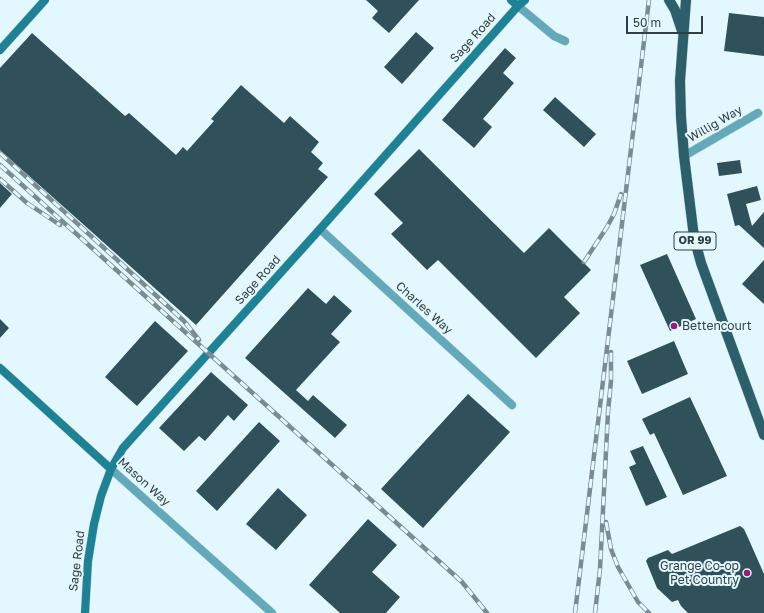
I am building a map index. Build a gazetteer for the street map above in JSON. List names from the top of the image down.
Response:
{
  "streets": {
    "main road": ["Sage Road", "OR 99", "Mason Way"],
    "street": ["Willig Way", "Charles Way"]
  },
  "crossings": [
    ["Sage Road", "Charles Way"],
    ["Sage Road", "Mason Way"],
    ["Willig Way", "OR 99"]
  ],
  "places": ["Bettencourt", "Grange Co-op Pet Country"],
  "scale_bar": "50 m"
}
